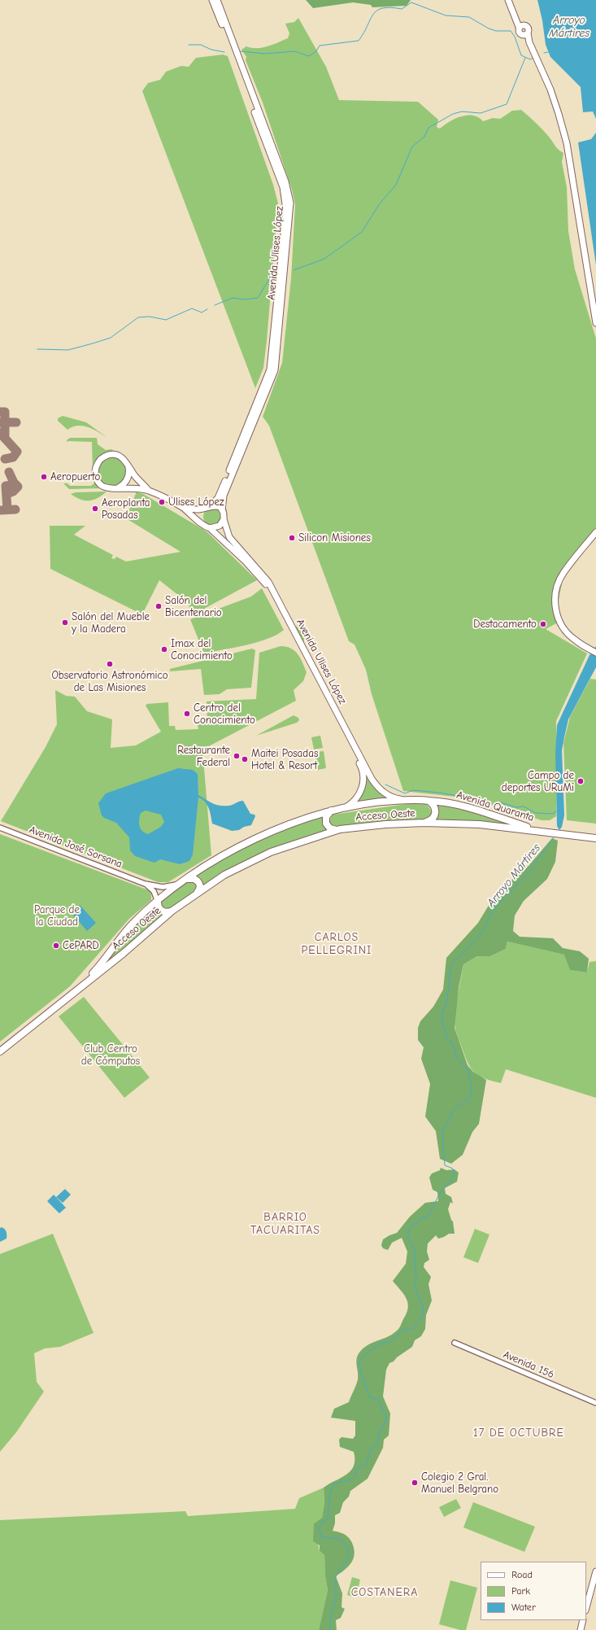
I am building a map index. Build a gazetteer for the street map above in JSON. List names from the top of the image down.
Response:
{
  "streets": {
    "highway": ["Avenida Quaranta", "Acceso Oeste"],
    "main road": ["Avenida Ulises López"],
    "street": ["Avenida José Sorsana", "Avenida 156"]
  },
  "crossings": [
    ["Avenida Ulises López", "Acceso Oeste"],
    ["Avenida Quaranta", "Acceso Oeste"],
    ["Acceso Oeste", "Avenida José Sorsana"]
  ],
  "districts": [
    "CARLOS PELLEGRINI",
    "BARRIO TACUARITAS",
    "17 DE OCTUBRE",
    "COSTANERA"
  ],
  "water": ["Arroyo Mártires"],
  "parks": ["Parque de la Ciudad", "Club Centro de Cómputos"],
  "places": [
    "Aeropuerto",
    "Ulises López",
    "Aeroplanta Posadas",
    "Silicon Misiones",
    "Salón del Bicentenario",
    "Salón del Mueble y la Madera",
    "Destacamento",
    "Imax del Conocimiento",
    "Observatorio Astronómico de Las Misiones",
    "Centro del Conocimiento",
    "Restaurante Federal",
    "Maitei Posadas Hotel & Resort",
    "Campo de deportes URuMi",
    "CePARD",
    "Colegio 2 Gral. Manuel Belgrano"
  ],
  "legend": ["Road", "Park", "Water"]
}
